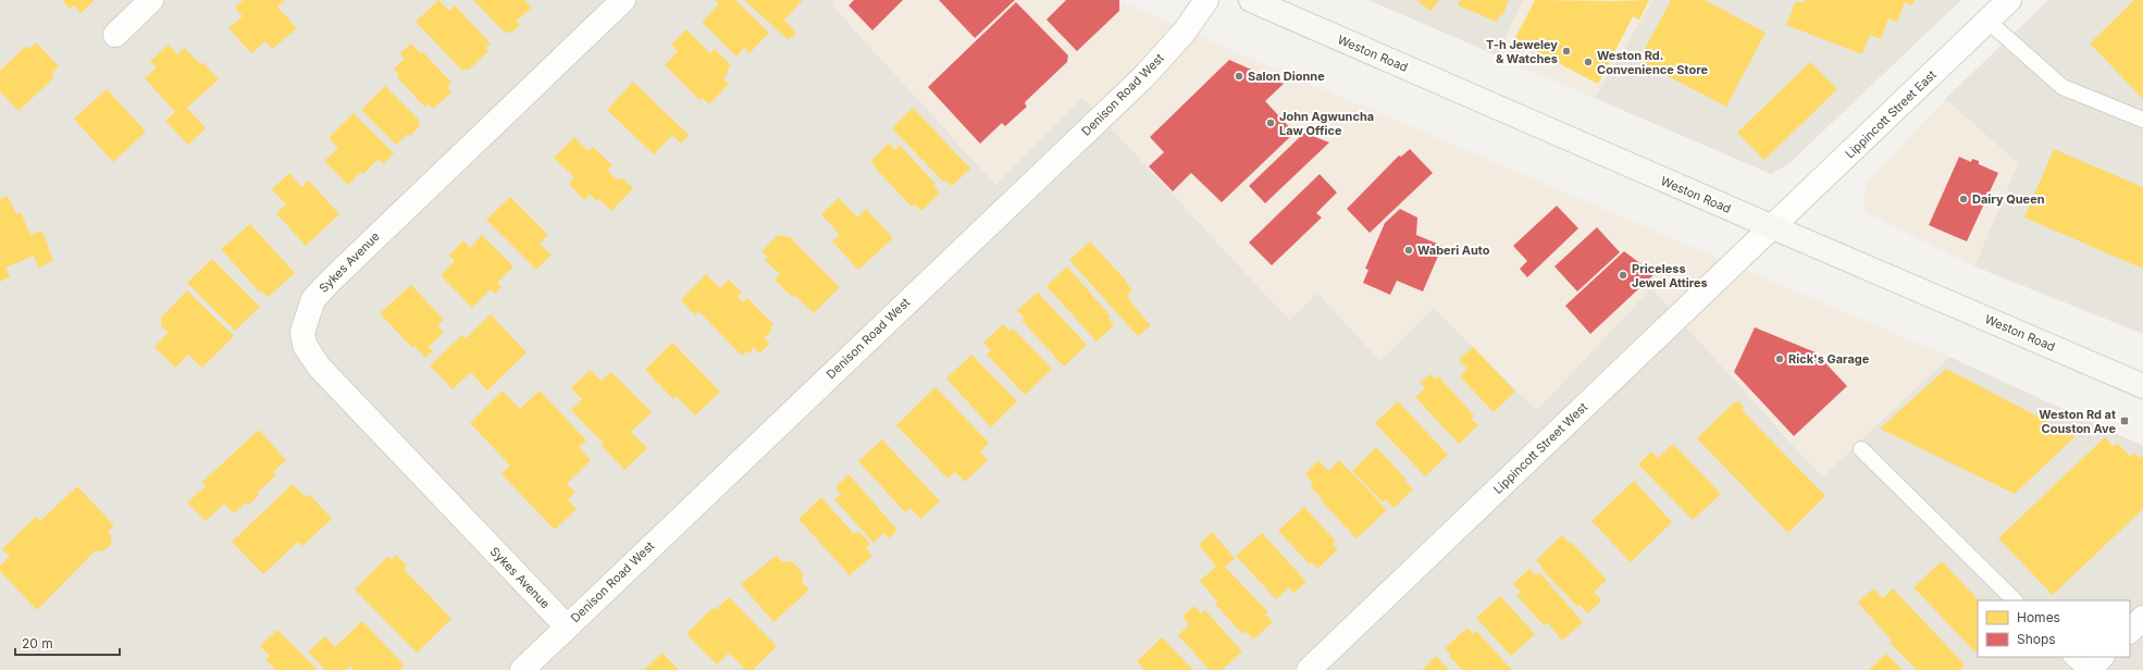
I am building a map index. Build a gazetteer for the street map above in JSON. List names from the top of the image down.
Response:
{
  "streets": {
    "main road": ["Weston Road"],
    "street": [
      "Denison Road West",
      "Lippincott Street East",
      "Sykes Avenue",
      "Lippincott Street West"
    ]
  },
  "crossings": [
    ["Weston Road", "Lippincott Street East"],
    ["Weston Road", "Lippincott Street West"],
    ["Denison Road West", "Sykes Avenue"],
    ["Lippincott Street East", "Lippincott Street West"]
  ],
  "places": {
    "other": [
      "T-h Jeweley & Watches",
      "Weston Rd. Convenience Store",
      "Salon Dionne",
      "John Agwuncha Law Office",
      "Dairy Queen",
      "Waberi Auto",
      "Priceless Jewel Attires",
      "Rick's Garage"
    ],
    "transit": ["Weston Rd at Couston Ave"]
  },
  "legend": ["Homes", "Shops"],
  "scale_bar": "20 m"
}
